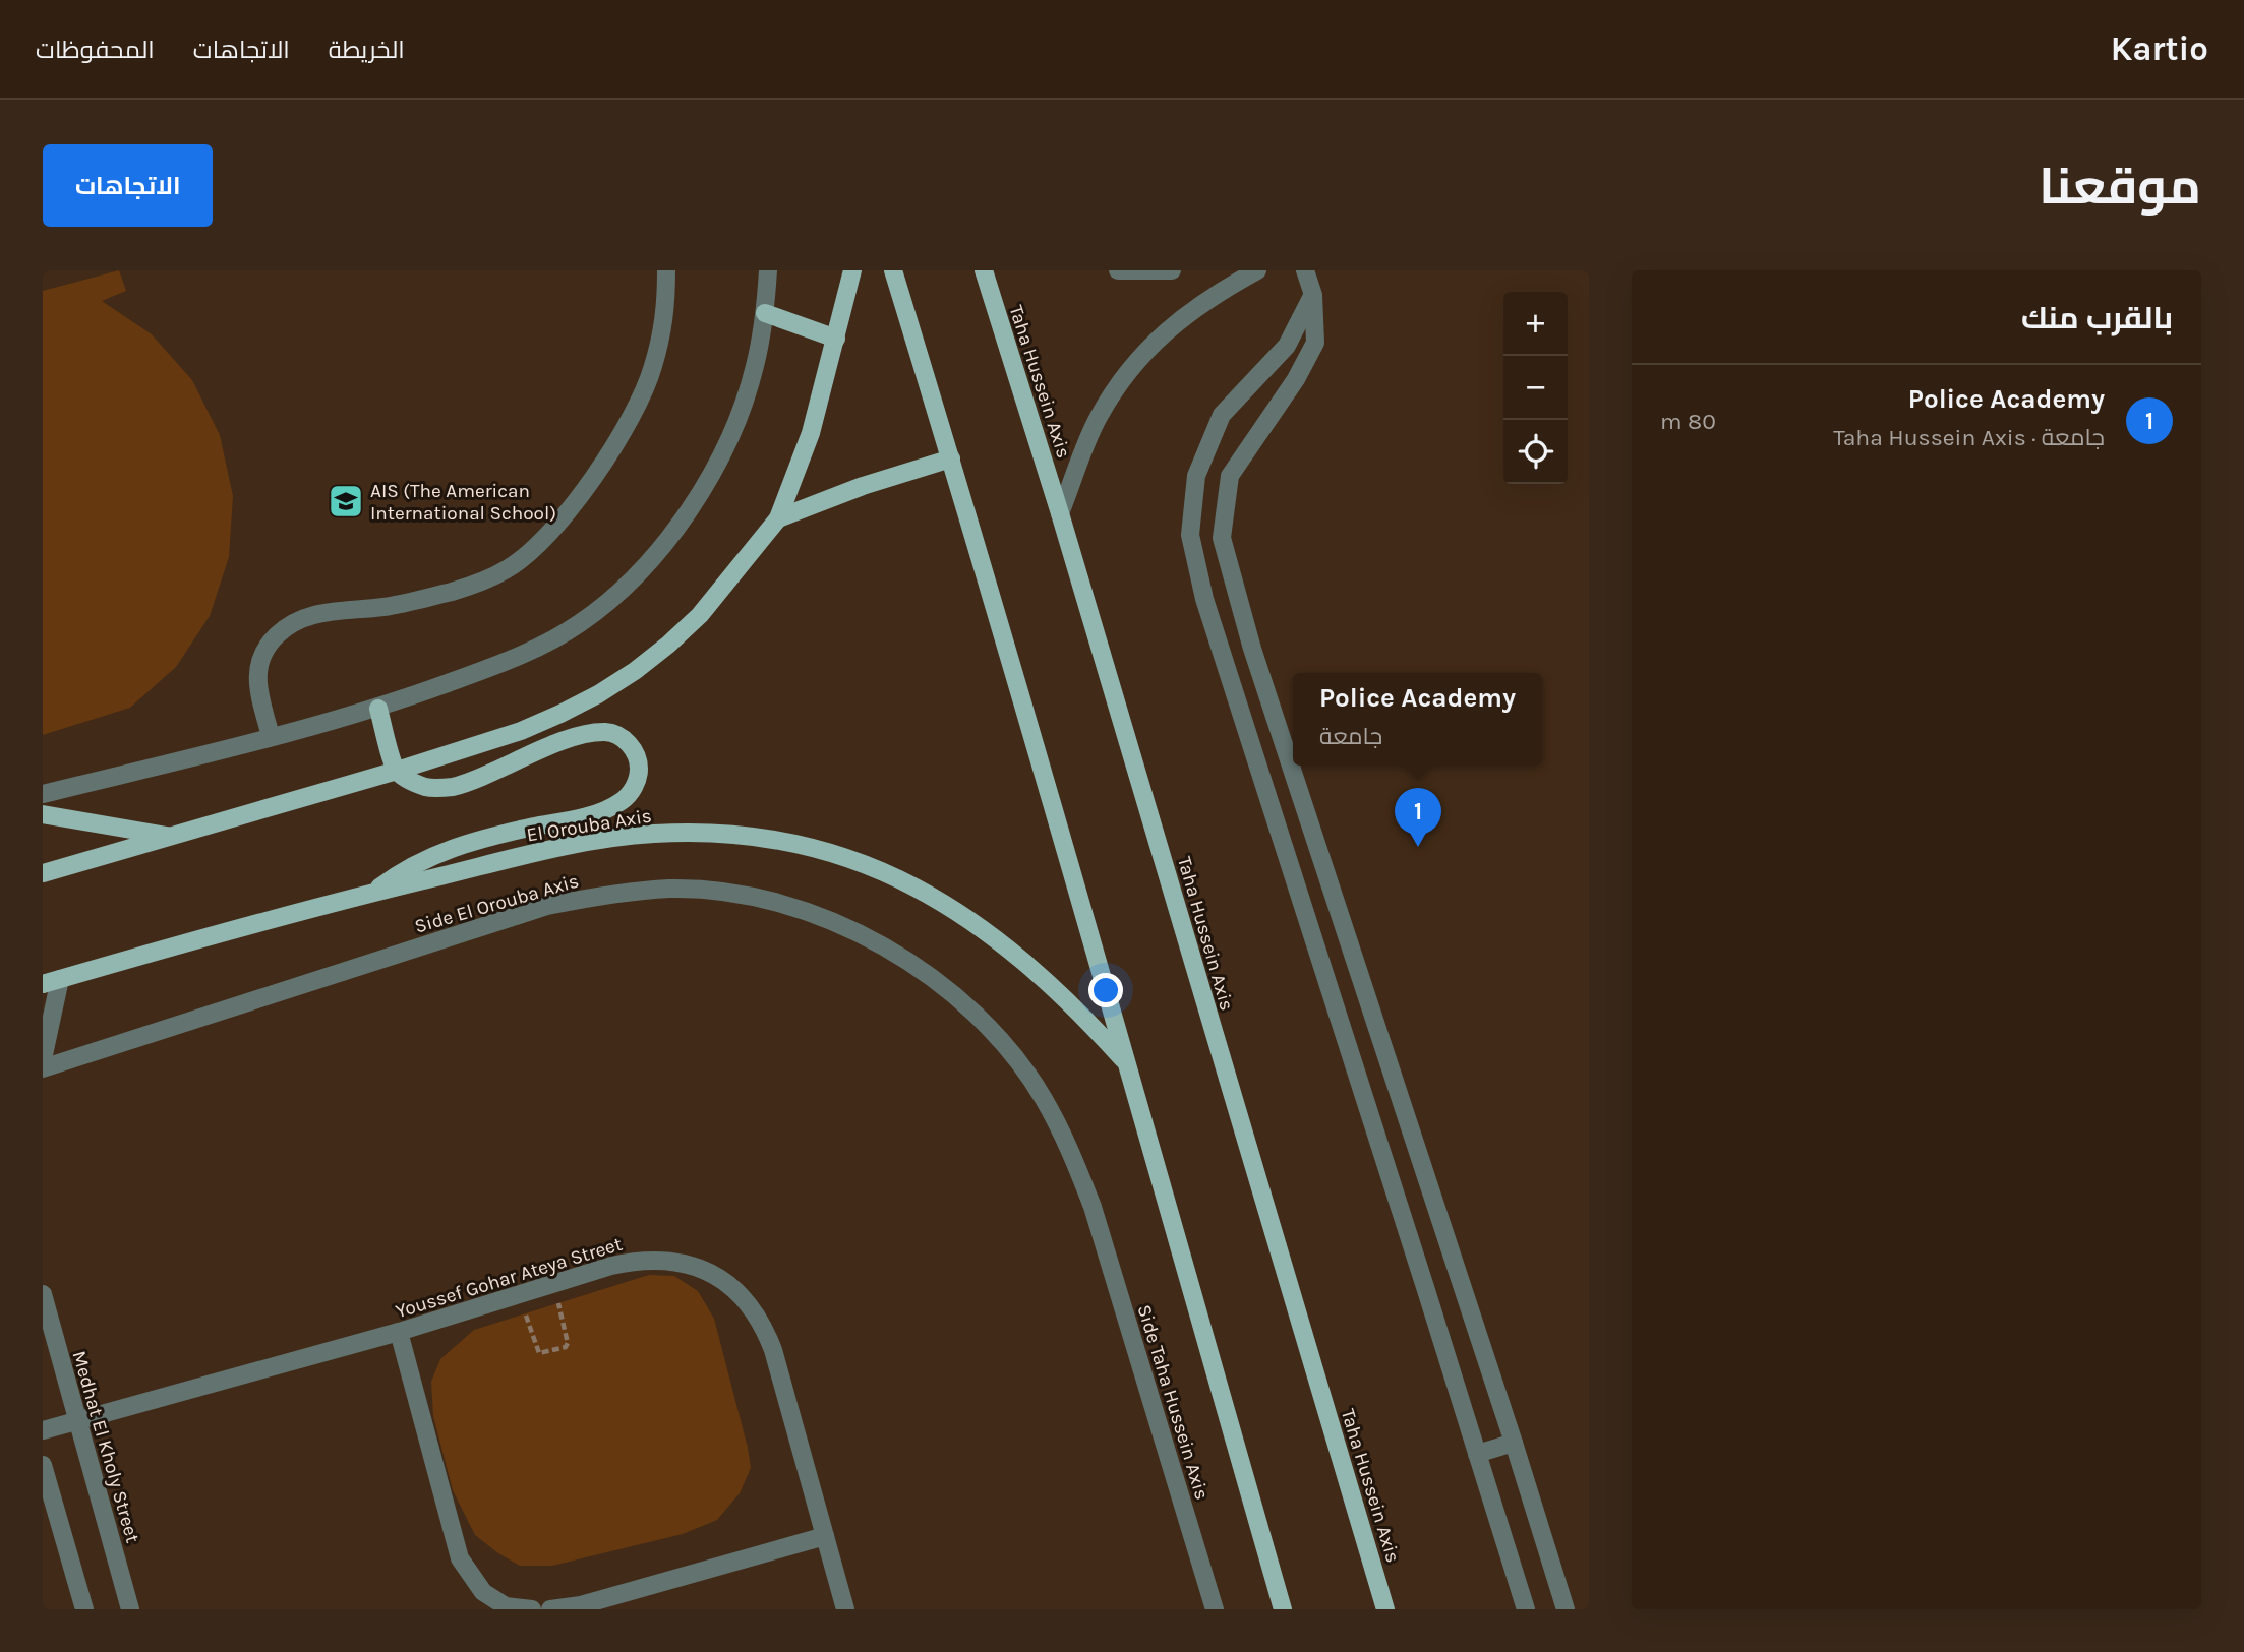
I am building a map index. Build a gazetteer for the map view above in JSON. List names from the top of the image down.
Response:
{
  "streets": {
    "main road": ["Taha Hussein Axis", "El Orouba Axis"],
    "street": [
      "Side El Orouba Axis",
      "Youssef Gohar Ateya Street",
      "Side Taha Hussein Axis",
      "Medhat El Kholy Street"
    ]
  },
  "crossings": [
    ["Side El Orouba Axis", "Side Taha Hussein Axis"],
    ["Youssef Gohar Ateya Street", "Medhat El Kholy Street"]
  ],
  "places": {
    "school or university": ["AIS (The American International School)"]
  },
  "page": {
    "header": "Kartio",
    "nav": ["الخريطة", "الاتجاهات", "المحفوظات"],
    "title": "موقعنا",
    "buttons": "الاتجاهات",
    "heading": "بالقرب منك",
    "map_buttons": ["+", "−"],
    "list": [
      {
        "mark": "1",
        "name": "Police Academy",
        "note": "جامعة · Taha Hussein Axis",
        "value": "80 m"
      }
    ],
    "popup": ["Police Academy", "جامعة"],
    "pins": "1"
  }
}
